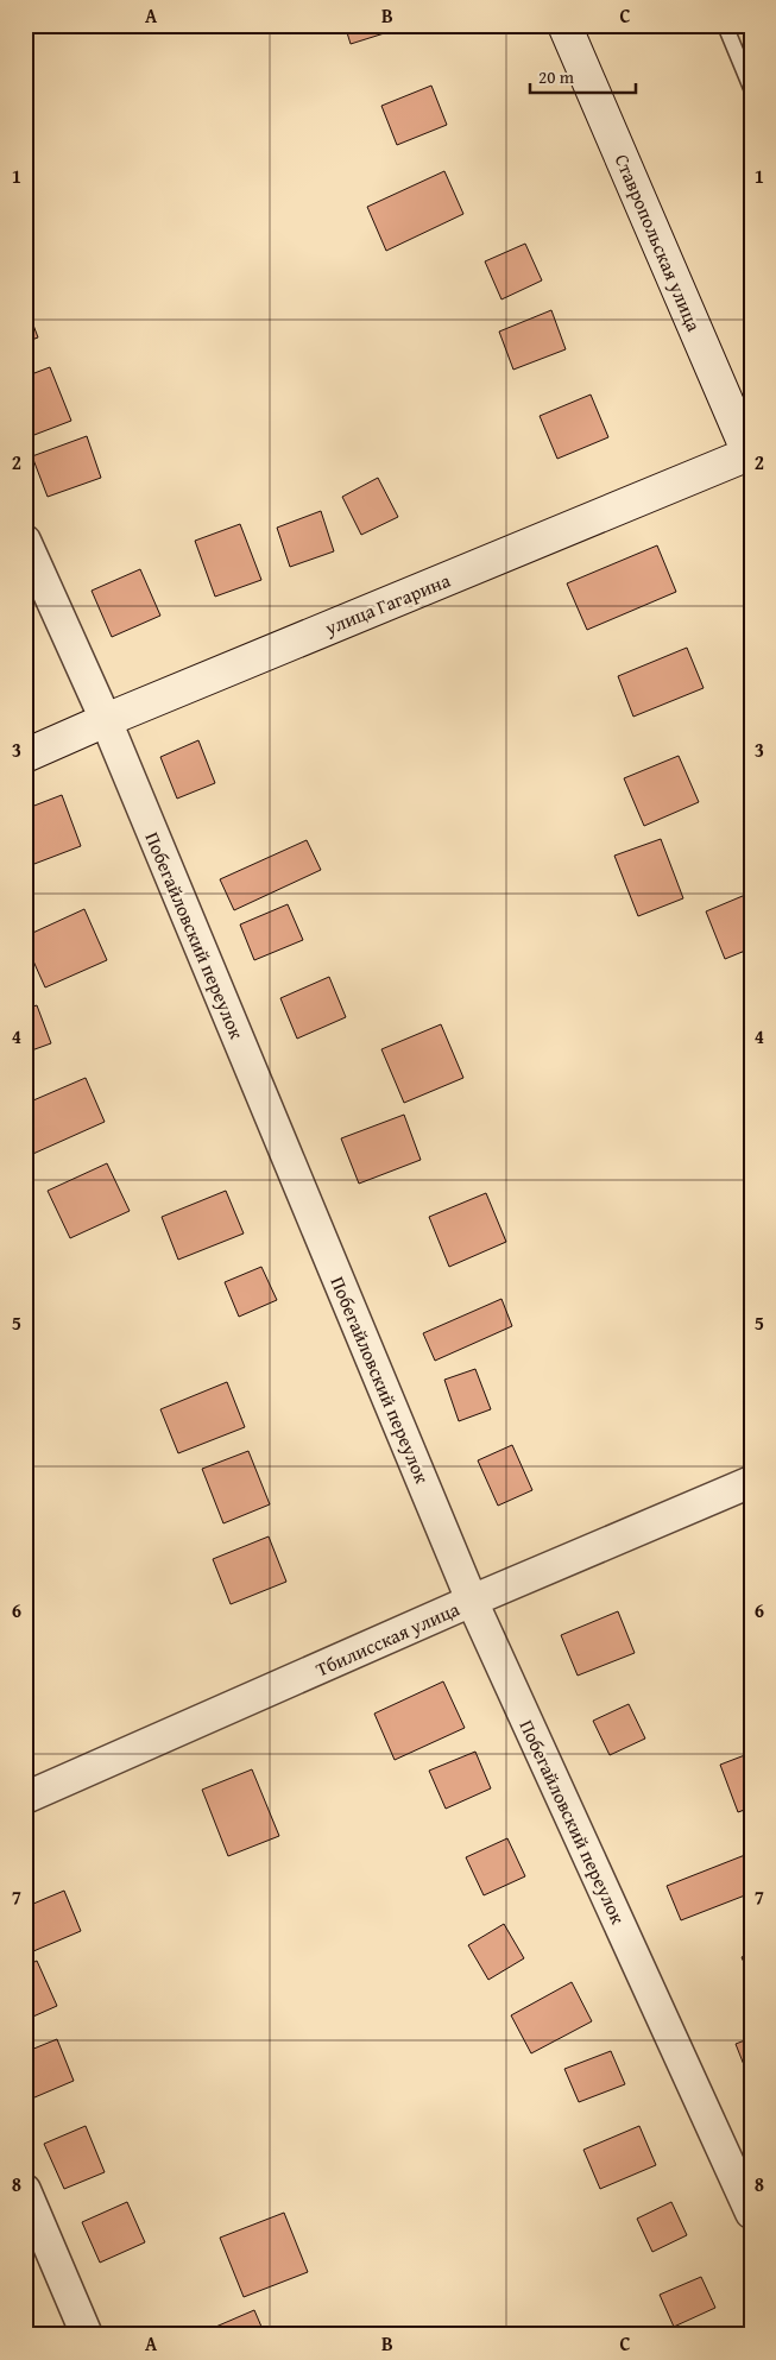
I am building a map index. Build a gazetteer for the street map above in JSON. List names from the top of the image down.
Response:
{
  "streets": {
    "street": [
      "Ставропольская улица",
      "улица Гагарина",
      "Побегайловский переулок",
      "Тбилисская улица"
    ]
  },
  "crossings": [
    ["Ставропольская улица", "улица Гагарина"],
    ["улица Гагарина", "Побегайловский переулок"],
    ["Побегайловский переулок", "Тбилисская улица"]
  ],
  "scale_bar": "20 m",
  "grid": {
    "columns": ["A", "B", "C"],
    "rows": [
      "1",
      "2",
      "3",
      "4",
      "5",
      "6",
      "7",
      "8"
    ]
  }
}
